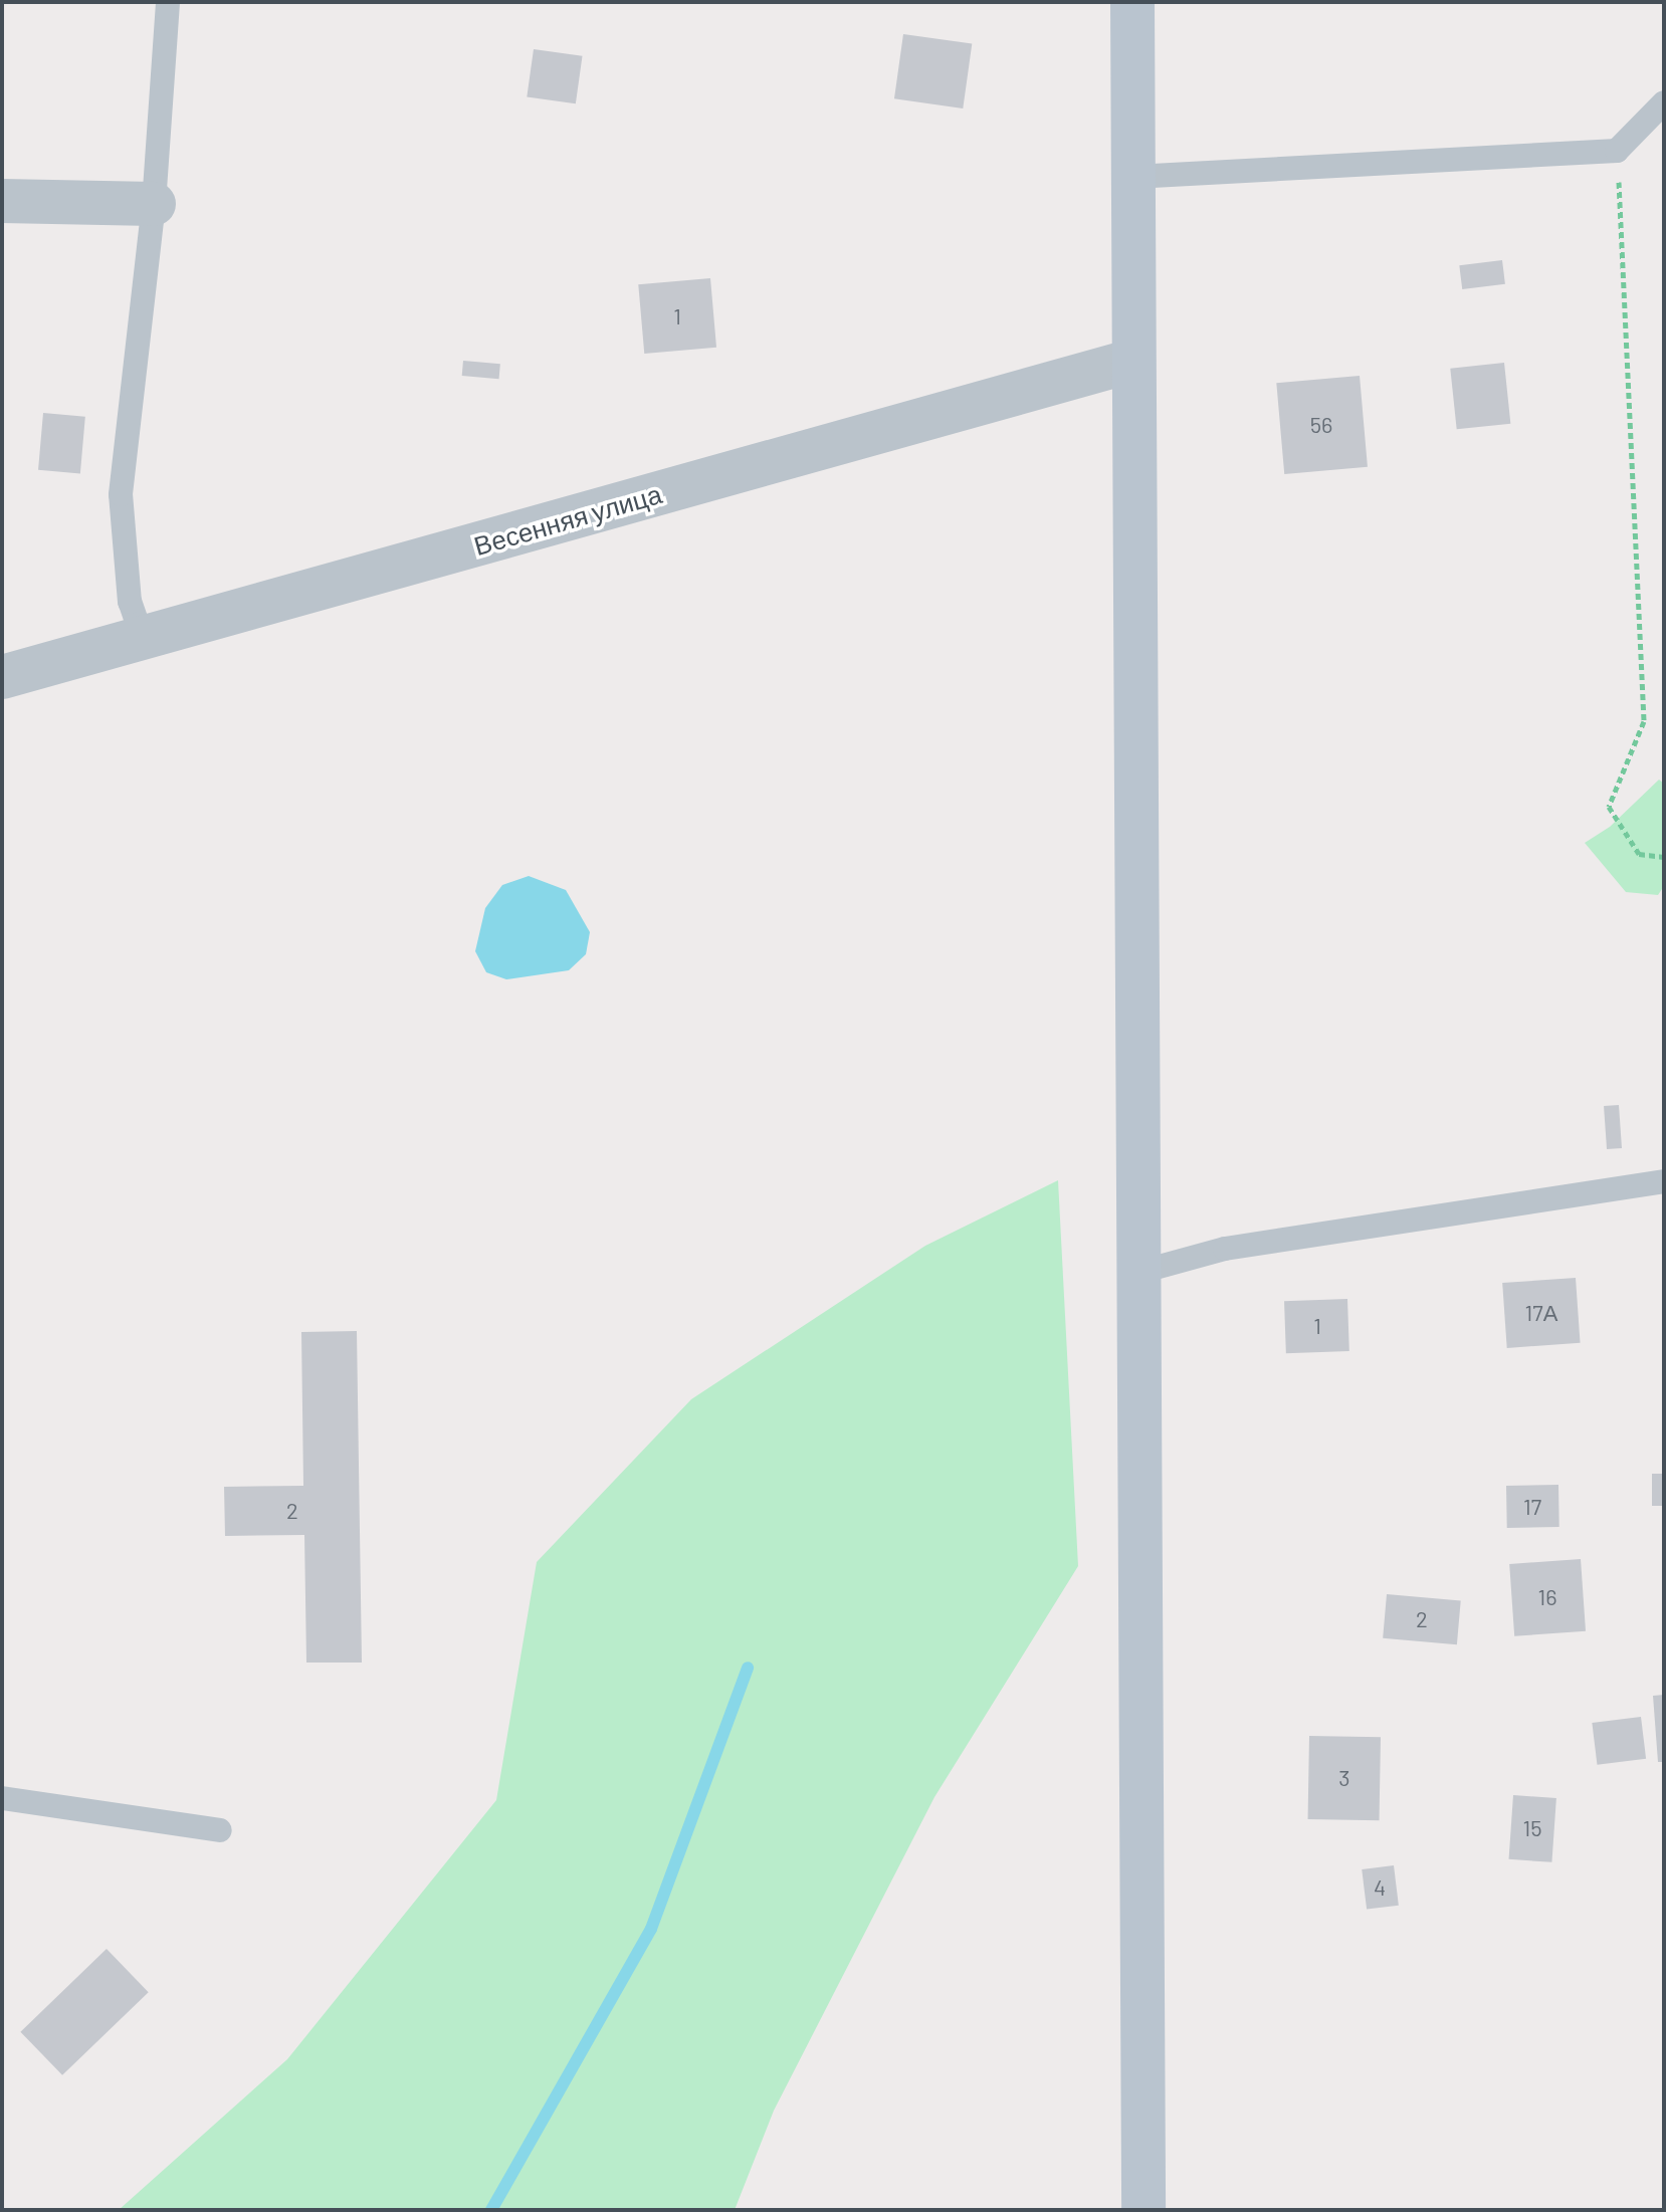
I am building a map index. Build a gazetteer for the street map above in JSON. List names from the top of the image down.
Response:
{
  "streets": {
    "street": ["Весенняя улица"]
  },
  "house_numbers": [
    "1",
    "56",
    "17А",
    "1",
    "17",
    "2",
    "16",
    "2",
    "3",
    "15",
    "4"
  ]
}
